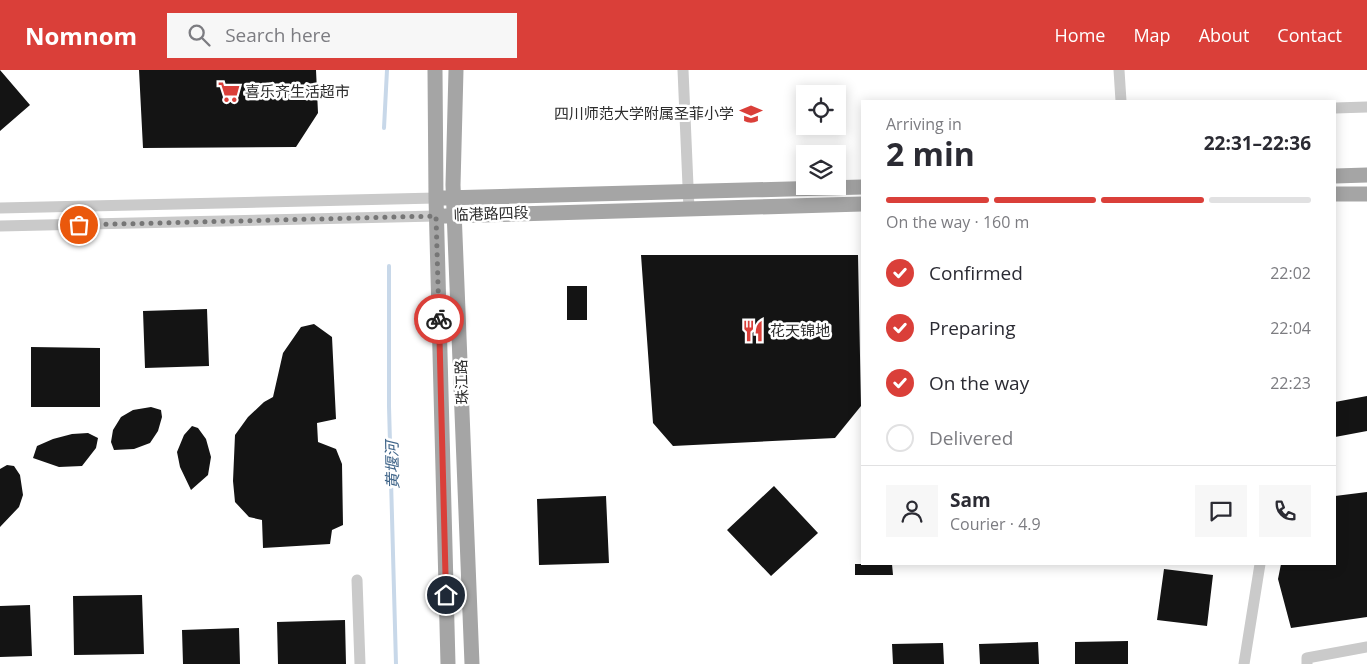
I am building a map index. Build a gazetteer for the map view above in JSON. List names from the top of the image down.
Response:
{
  "streets": {
    "main road": ["临港路四段", "珠江路"]
  },
  "crossings": [
    ["临港路四段", "珠江路"]
  ],
  "water": ["黄堰河"],
  "places": {
    "supermarket": ["喜乐齐生活超市"],
    "school or university": ["四川师范大学附属圣菲小学"],
    "restaurant": ["花天锦地"]
  },
  "page": {
    "header": "Nomnom",
    "search": "Search here",
    "nav": [
      "Home",
      "Map",
      "About",
      "Contact"
    ],
    "heading": ["2 min", "Arriving in", "22:31–22:36"],
    "panel": ["Sam", "Courier · 4.9"],
    "bar": "On the way · 160 m",
    "list": [
      ["Confirmed", "22:02"],
      ["Preparing", "22:04"],
      ["On the way", "22:23"],
      "Delivered"
    ]
  }
}
